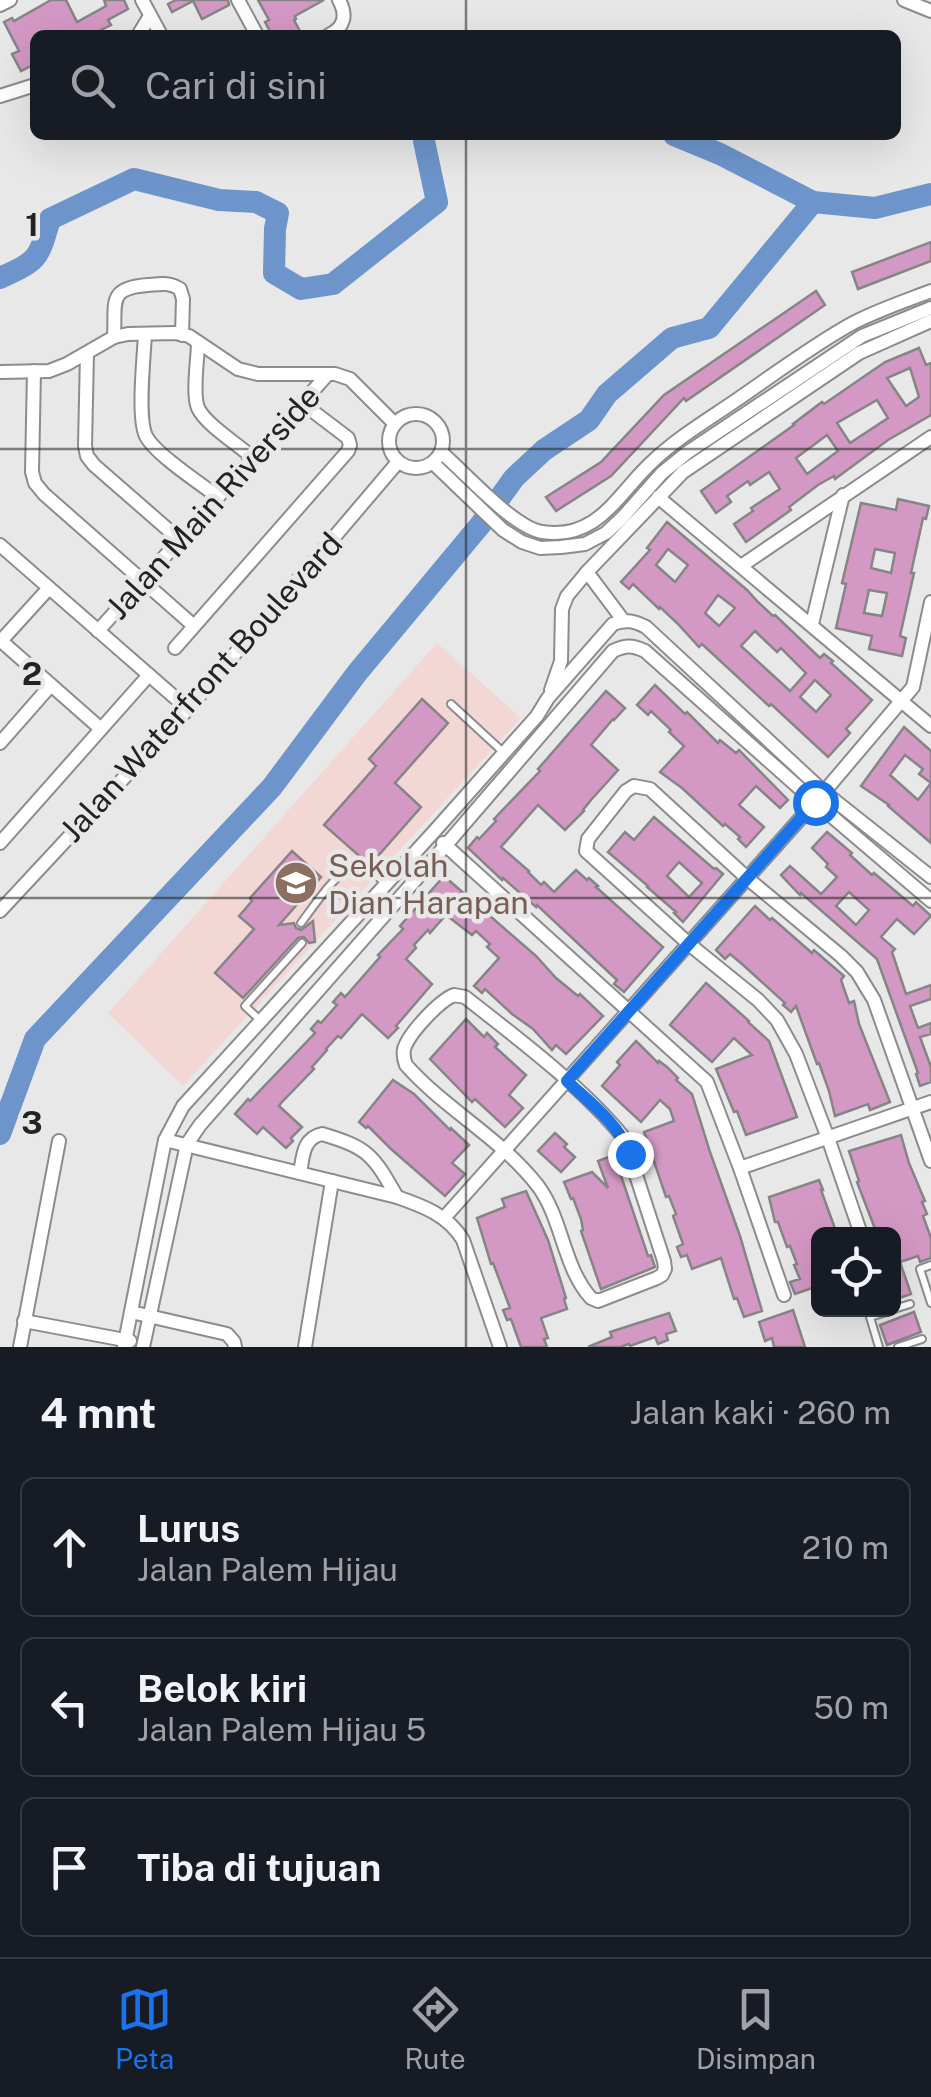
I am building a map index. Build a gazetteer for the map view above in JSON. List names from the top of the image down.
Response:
{
  "streets": {
    "street": ["Jalan Main Riverside", "Jalan Waterfront Boulevard"]
  },
  "places": {
    "school or university": ["Sekolah Dian Harapan"]
  },
  "page": {
    "search": "Cari di sini",
    "heading": ["4 mnt", "Jalan kaki · 260 m"],
    "list": [
      ["Lurus", "Jalan Palem Hijau", "210 m"],
      ["Belok kiri", "Jalan Palem Hijau 5", "50 m"],
      "Tiba di tujuan"
    ],
    "nav": ["Peta", "Rute", "Disimpan"]
  },
  "grid": {
    "rows": ["1", "2", "3"]
  }
}
